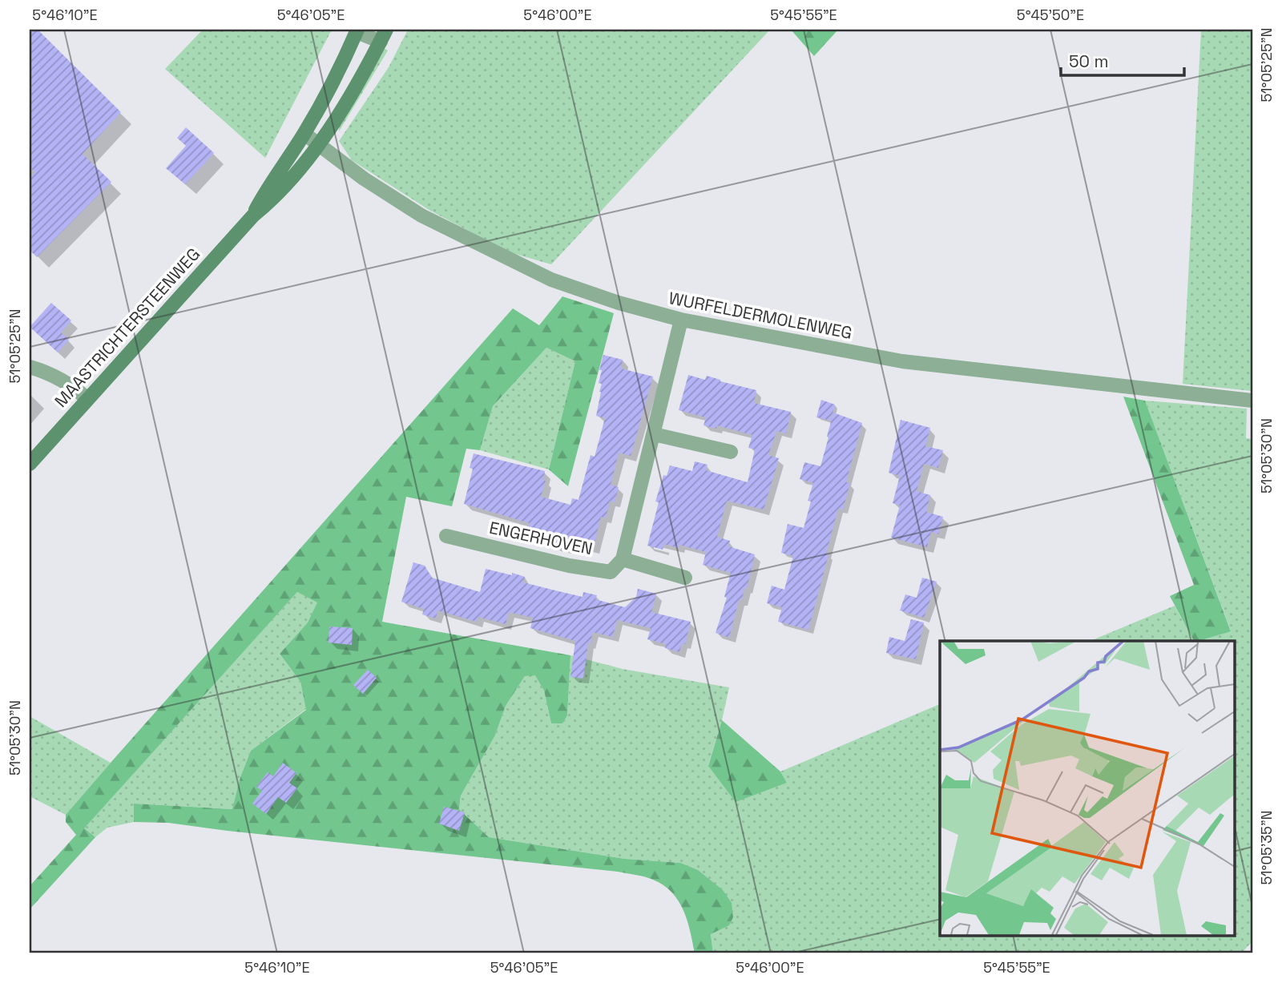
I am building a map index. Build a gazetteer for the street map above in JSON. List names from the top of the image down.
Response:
{
  "streets": {
    "main road": ["MAASTRICHTERSTEENWEG"],
    "street": ["WURFELDERMOLENWEG", "ENGERHOVEN"]
  },
  "crossings": [
    ["WURFELDERMOLENWEG", "MAASTRICHTERSTEENWEG"]
  ],
  "scale_bar": "50 m",
  "coordinates": [
    "5°46'10\"E",
    "5°46'05\"E",
    "5°46'00\"E",
    "5°45'55\"E",
    "5°45'50\"E",
    "51°05'25\"N",
    "51°05'30\"N",
    "51°05'35\"N"
  ]
}
